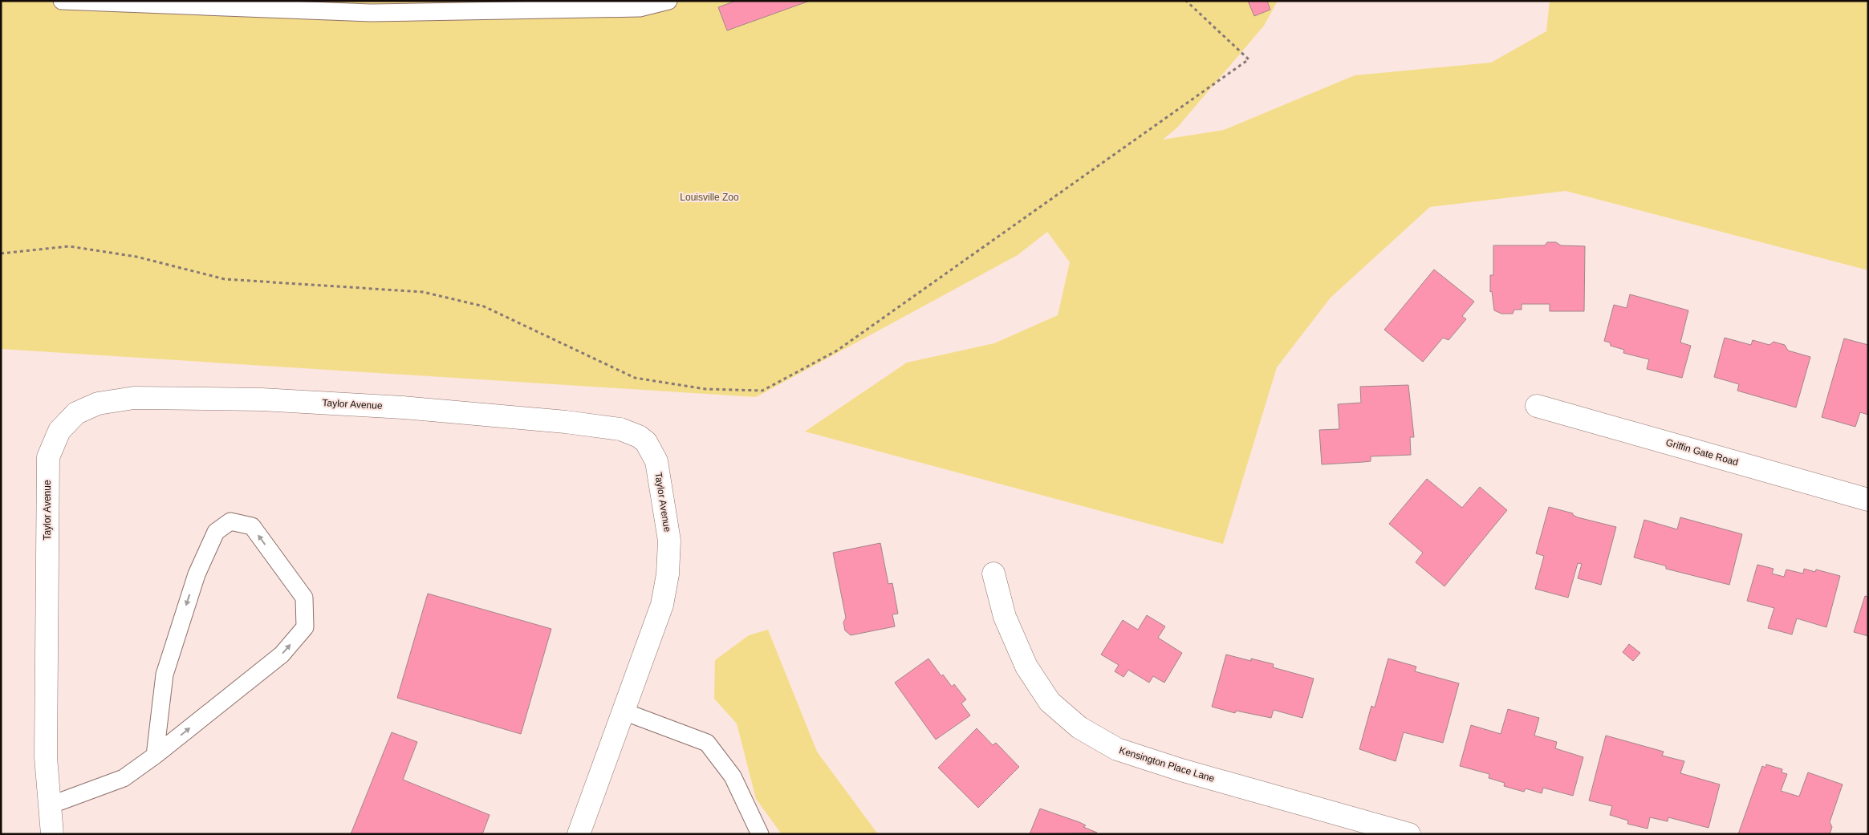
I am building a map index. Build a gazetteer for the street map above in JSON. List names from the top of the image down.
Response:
{
  "streets": {
    "street": ["Taylor Avenue", "Griffin Gate Road", "Kensington Place Lane"]
  },
  "parks": ["Louisville Zoo"]
}
